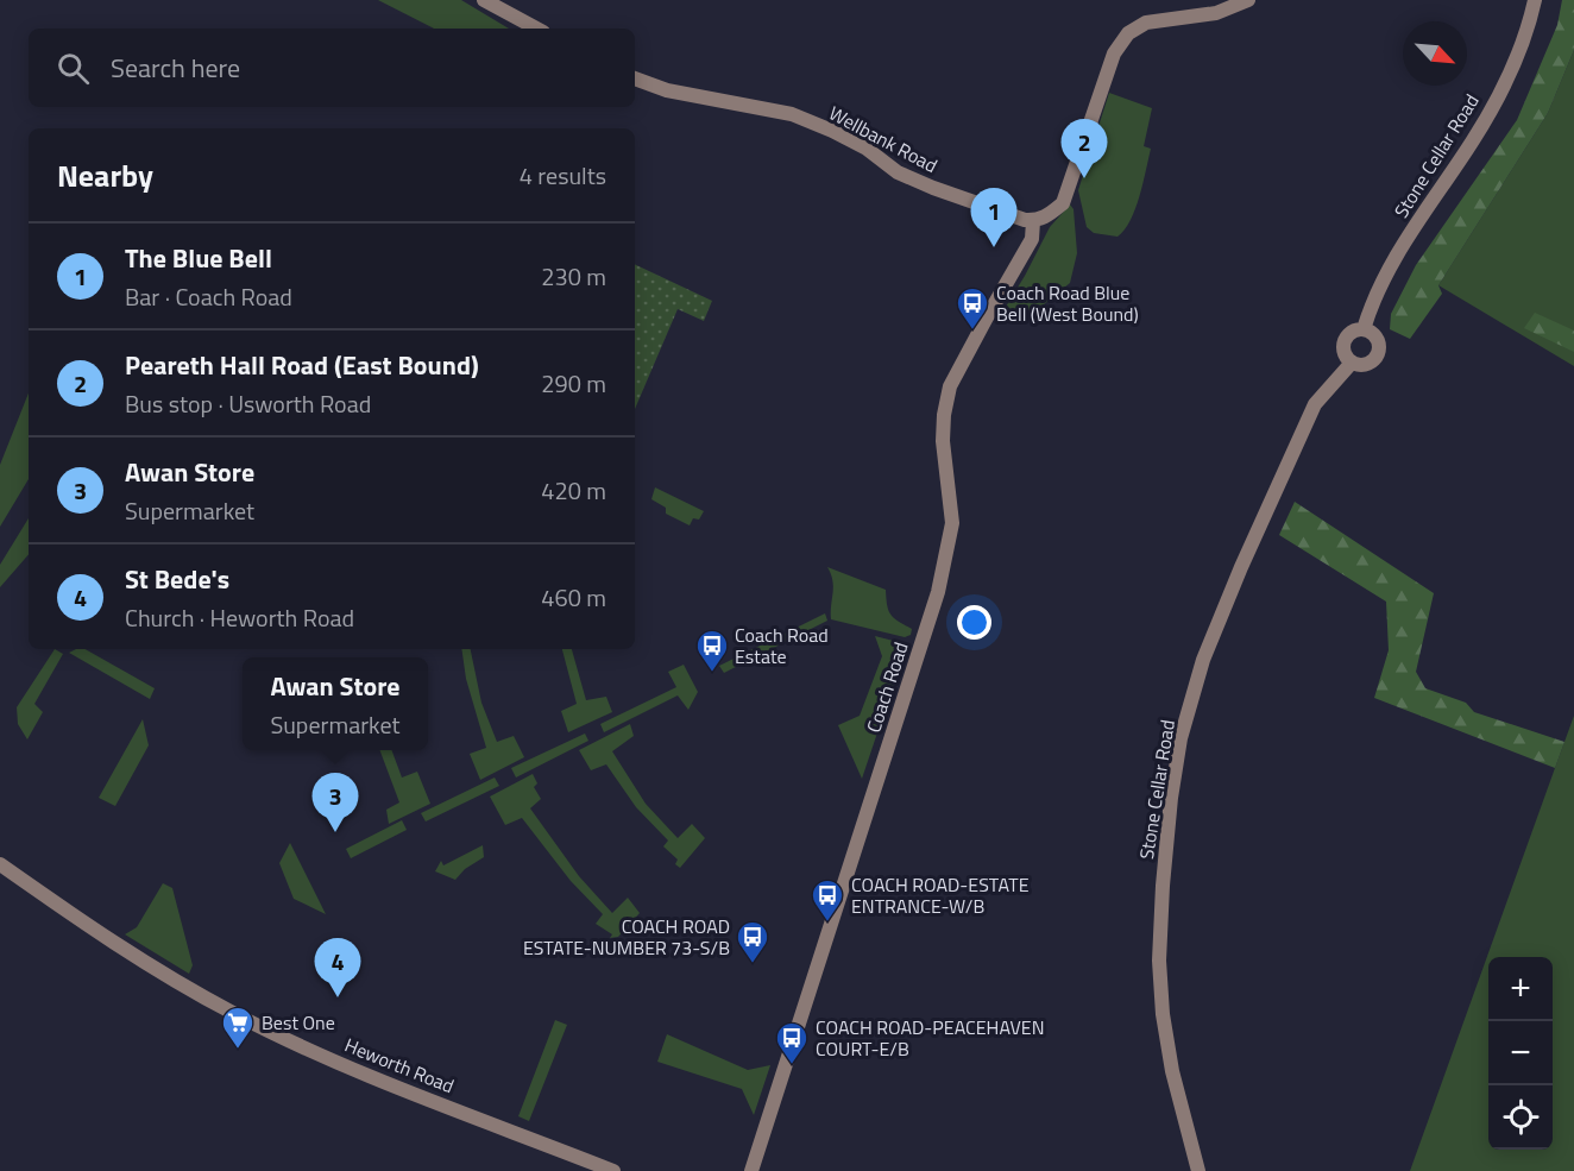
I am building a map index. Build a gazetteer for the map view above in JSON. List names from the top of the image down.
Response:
{
  "streets": {
    "street": [
      "Wellbank Road",
      "Stone Cellar Road",
      "Coach Road",
      "Heworth Road"
    ]
  },
  "crossings": [
    ["Wellbank Road", "Coach Road"]
  ],
  "places": {
    "bus stop": [
      "Coach Road Blue Bell (West Bound)",
      "Coach Road Estate",
      "COACH ROAD-ESTATE ENTRANCE-W/B",
      "COACH ROAD ESTATE-NUMBER 73-S/B",
      "COACH ROAD-PEACEHAVEN COURT-E/B"
    ],
    "supermarket": ["Best One"]
  },
  "north": "bottom right",
  "page": {
    "search": "Search here",
    "pins": [
      "2",
      "1",
      "3",
      "4"
    ],
    "heading": ["Nearby", "4 results"],
    "list": [
      {
        "mark": "1",
        "name": "The Blue Bell",
        "note": "Bar · Coach Road",
        "value": "230 m"
      },
      {
        "mark": "2",
        "name": "Peareth Hall Road (East Bound)",
        "note": "Bus stop · Usworth Road",
        "value": "290 m"
      },
      {
        "mark": "3",
        "name": "Awan Store",
        "note": "Supermarket",
        "value": "420 m"
      },
      {
        "mark": "4",
        "name": "St Bede's",
        "note": "Church · Heworth Road",
        "value": "460 m"
      }
    ],
    "popup": ["Awan Store", "Supermarket"],
    "map_buttons": ["+", "−"]
  }
}
